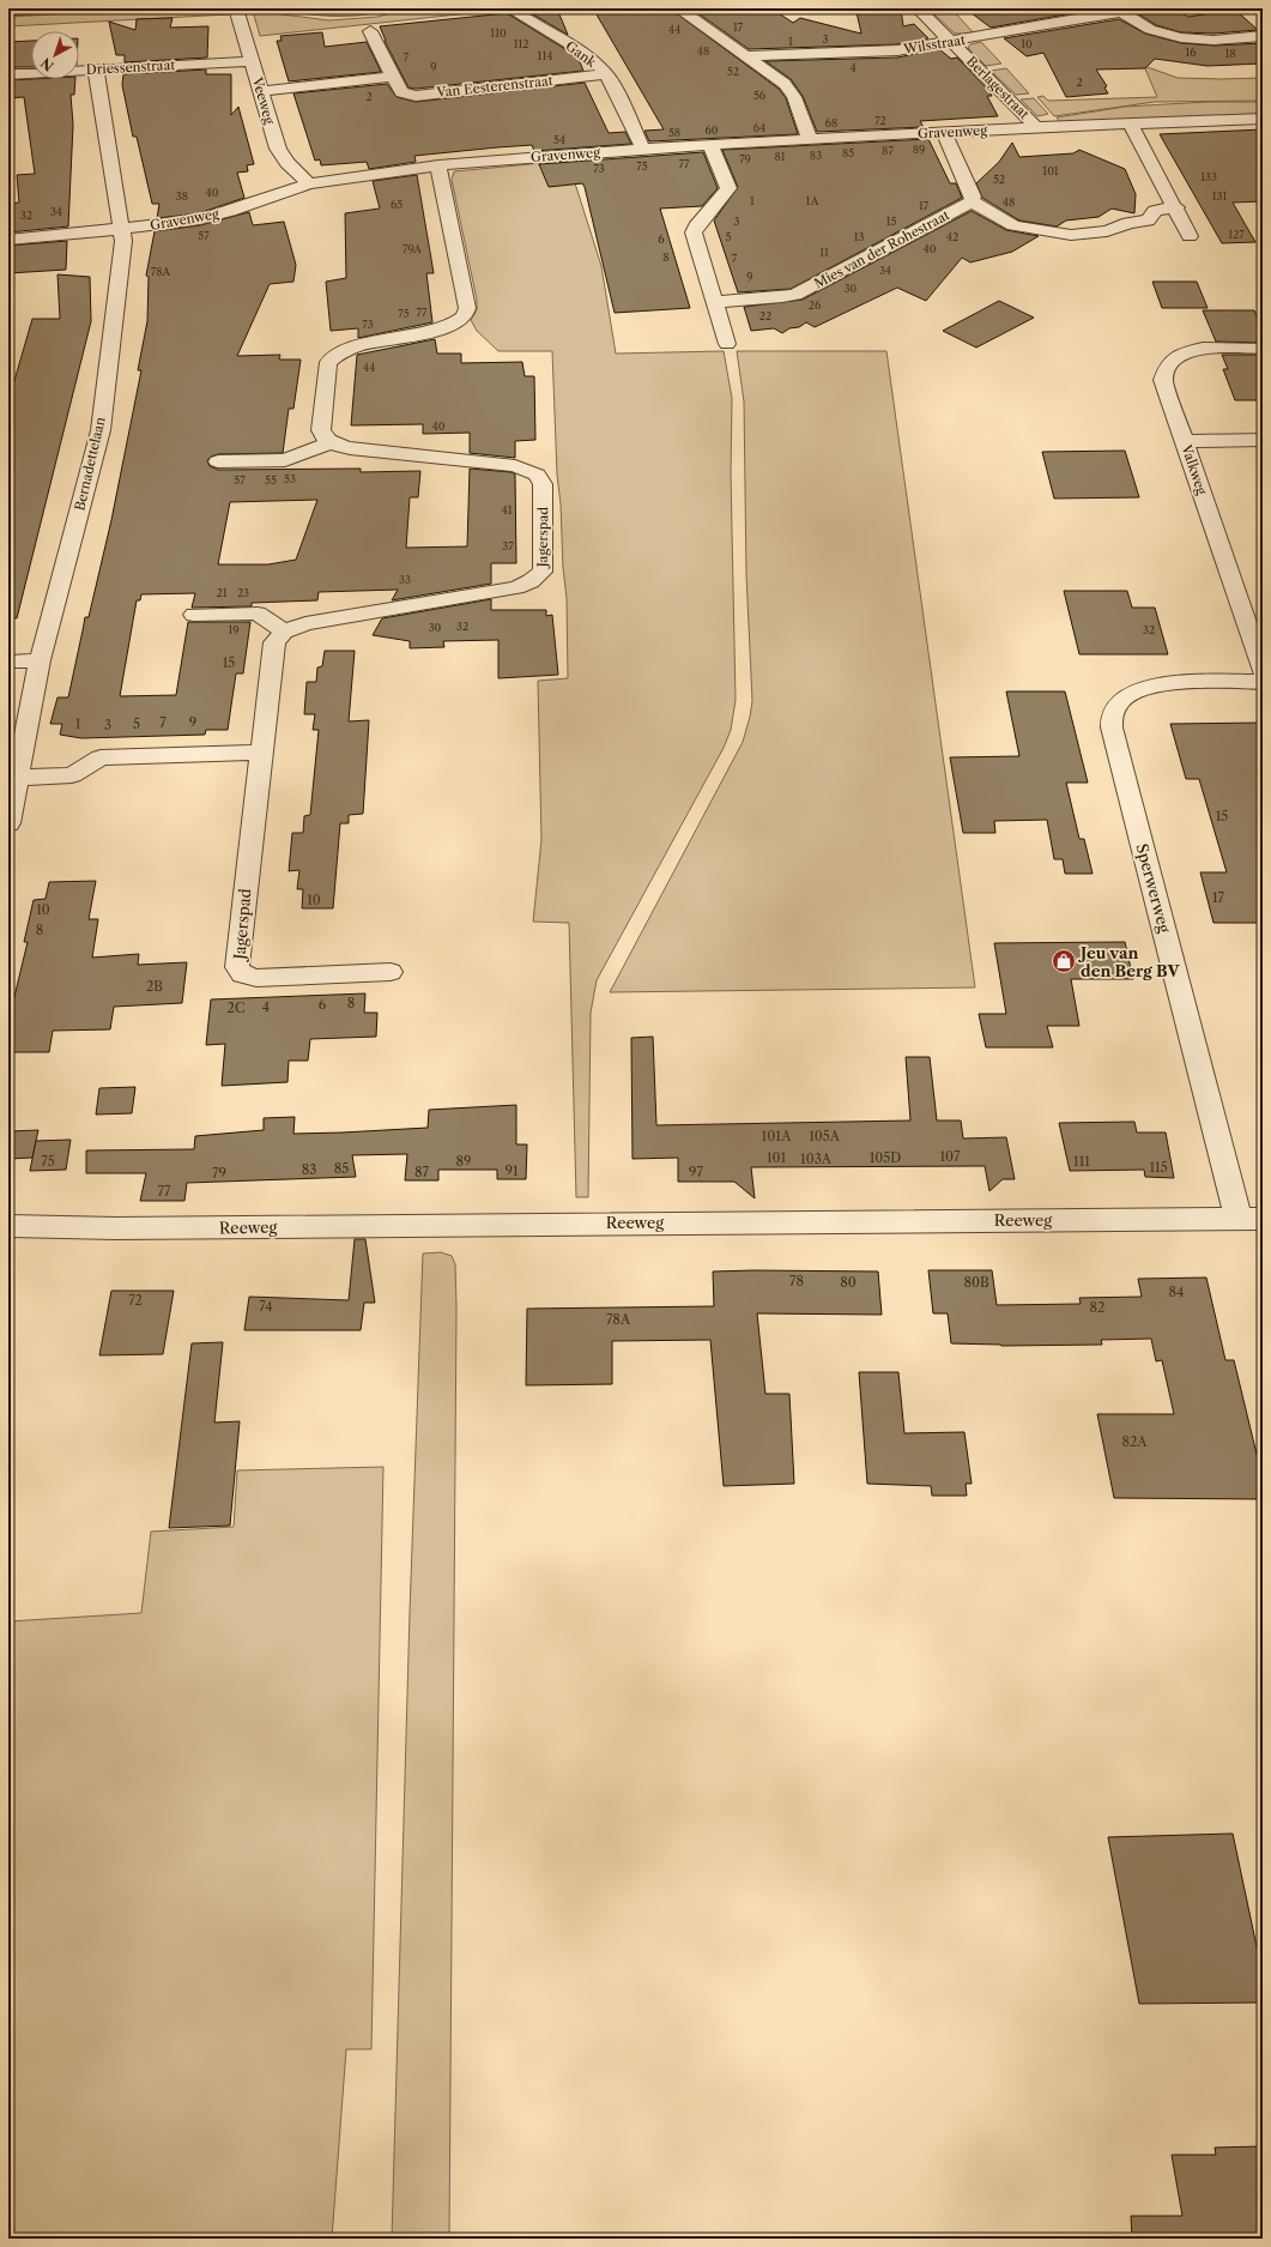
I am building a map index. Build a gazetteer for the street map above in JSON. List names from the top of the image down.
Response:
{
  "streets": {
    "street": [
      "Wilsstraat",
      "Gank",
      "Driessenstraat",
      "Van Eesterenstraat",
      "Berlagestraat",
      "Veeweg",
      "Gravenweg",
      "Mies van der Rohestraat",
      "Bernadettelaan",
      "Valkweg",
      "Jagerspad",
      "Sperwerweg",
      "Reeweg"
    ]
  },
  "crossings": [
    ["Wilsstraat", "Berlagestraat"],
    ["Gank", "Van Eesterenstraat"],
    ["Gank", "Gravenweg"],
    ["Driessenstraat", "Veeweg"],
    ["Driessenstraat", "Bernadettelaan"],
    ["Berlagestraat", "Gravenweg"],
    ["Veeweg", "Gravenweg"],
    ["Gravenweg", "Bernadettelaan"],
    ["Sperwerweg", "Reeweg"]
  ],
  "places": {
    "shop": ["Jeu van den Berg BV"]
  },
  "house_numbers": [
    "17",
    "44",
    "110",
    "3",
    "1",
    "112",
    "10",
    "48",
    "16",
    "18",
    "114",
    "7",
    "9",
    "4",
    "52",
    "2",
    "56",
    "2",
    "72",
    "68",
    "64",
    "60",
    "58",
    "54",
    "89",
    "87",
    "85",
    "83",
    "81",
    "79",
    "77",
    "75",
    "73",
    "101",
    "133",
    "52",
    "40",
    "38",
    "131",
    "1",
    "1A",
    "48",
    "65",
    "17",
    "34",
    "32",
    "3",
    "15",
    "127",
    "57",
    "5",
    "13",
    "42",
    "6",
    "79A",
    "40",
    "11",
    "8",
    "7",
    "34",
    "78A",
    "9",
    "30",
    "26",
    "77",
    "75",
    "22",
    "73",
    "44",
    "40",
    "53",
    "57",
    "55",
    "41",
    "37",
    "33",
    "21",
    "23",
    "32",
    "30",
    "19",
    "32",
    "15",
    "7",
    "9",
    "1",
    "5",
    "3",
    "15",
    "17",
    "10",
    "10",
    "8",
    "2B",
    "8",
    "6",
    "4",
    "2C",
    "101A",
    "105A",
    "107",
    "101",
    "105D",
    "103A",
    "75",
    "89",
    "111",
    "115",
    "85",
    "83",
    "91",
    "87",
    "97",
    "79",
    "77",
    "78",
    "80",
    "80B",
    "84",
    "72",
    "74",
    "82",
    "78A",
    "82A"
  ],
  "north": "bottom left"
}
